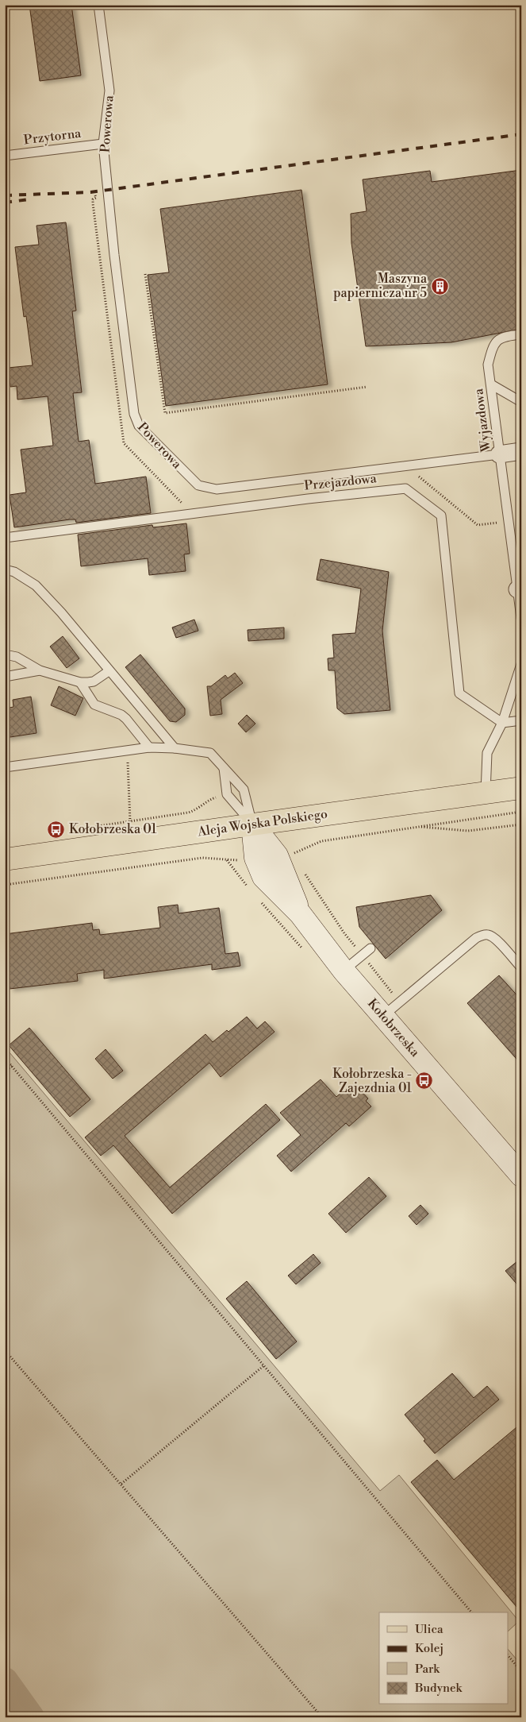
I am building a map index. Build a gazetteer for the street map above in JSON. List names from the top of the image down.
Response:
{
  "streets": {
    "main road": ["Aleja Wojska Polskiego"],
    "street": ["Powerowa", "Kołobrzeska"],
    "lane": ["Przytorna", "Wyjazdowa", "Przejazdowa"]
  },
  "crossings": [
    ["Powerowa", "Przytorna"],
    ["Powerowa", "Wyjazdowa"],
    ["Aleja Wojska Polskiego", "Kołobrzeska"]
  ],
  "places": {
    "building": ["Maszyna papiernicza nr 5"],
    "bus stop": ["Kołobrzeska 01", "Kołobrzeska - Zajezdnia 01"]
  },
  "legend": [
    "Ulica",
    "Kolej",
    "Park",
    "Budynek"
  ]
}
